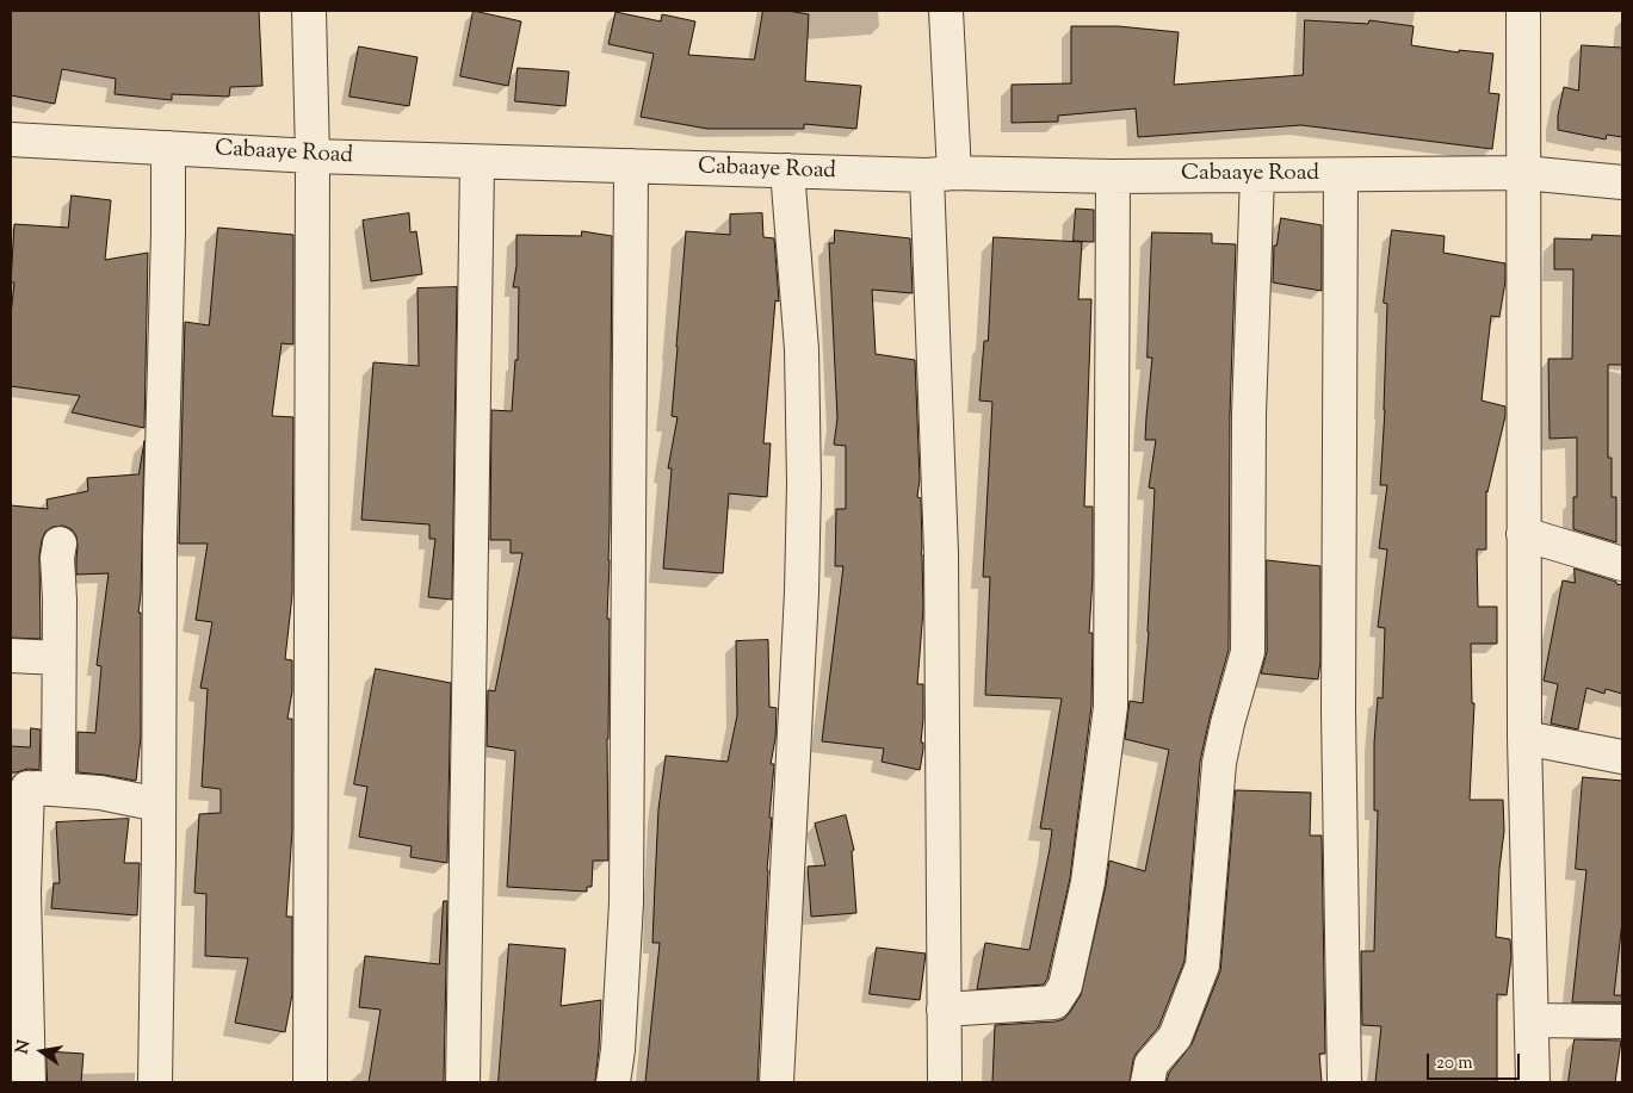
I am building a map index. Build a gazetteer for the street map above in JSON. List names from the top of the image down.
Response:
{
  "streets": {
    "street": ["Cabaaye Road"]
  },
  "scale_bar": "20 m",
  "north": "left"
}
